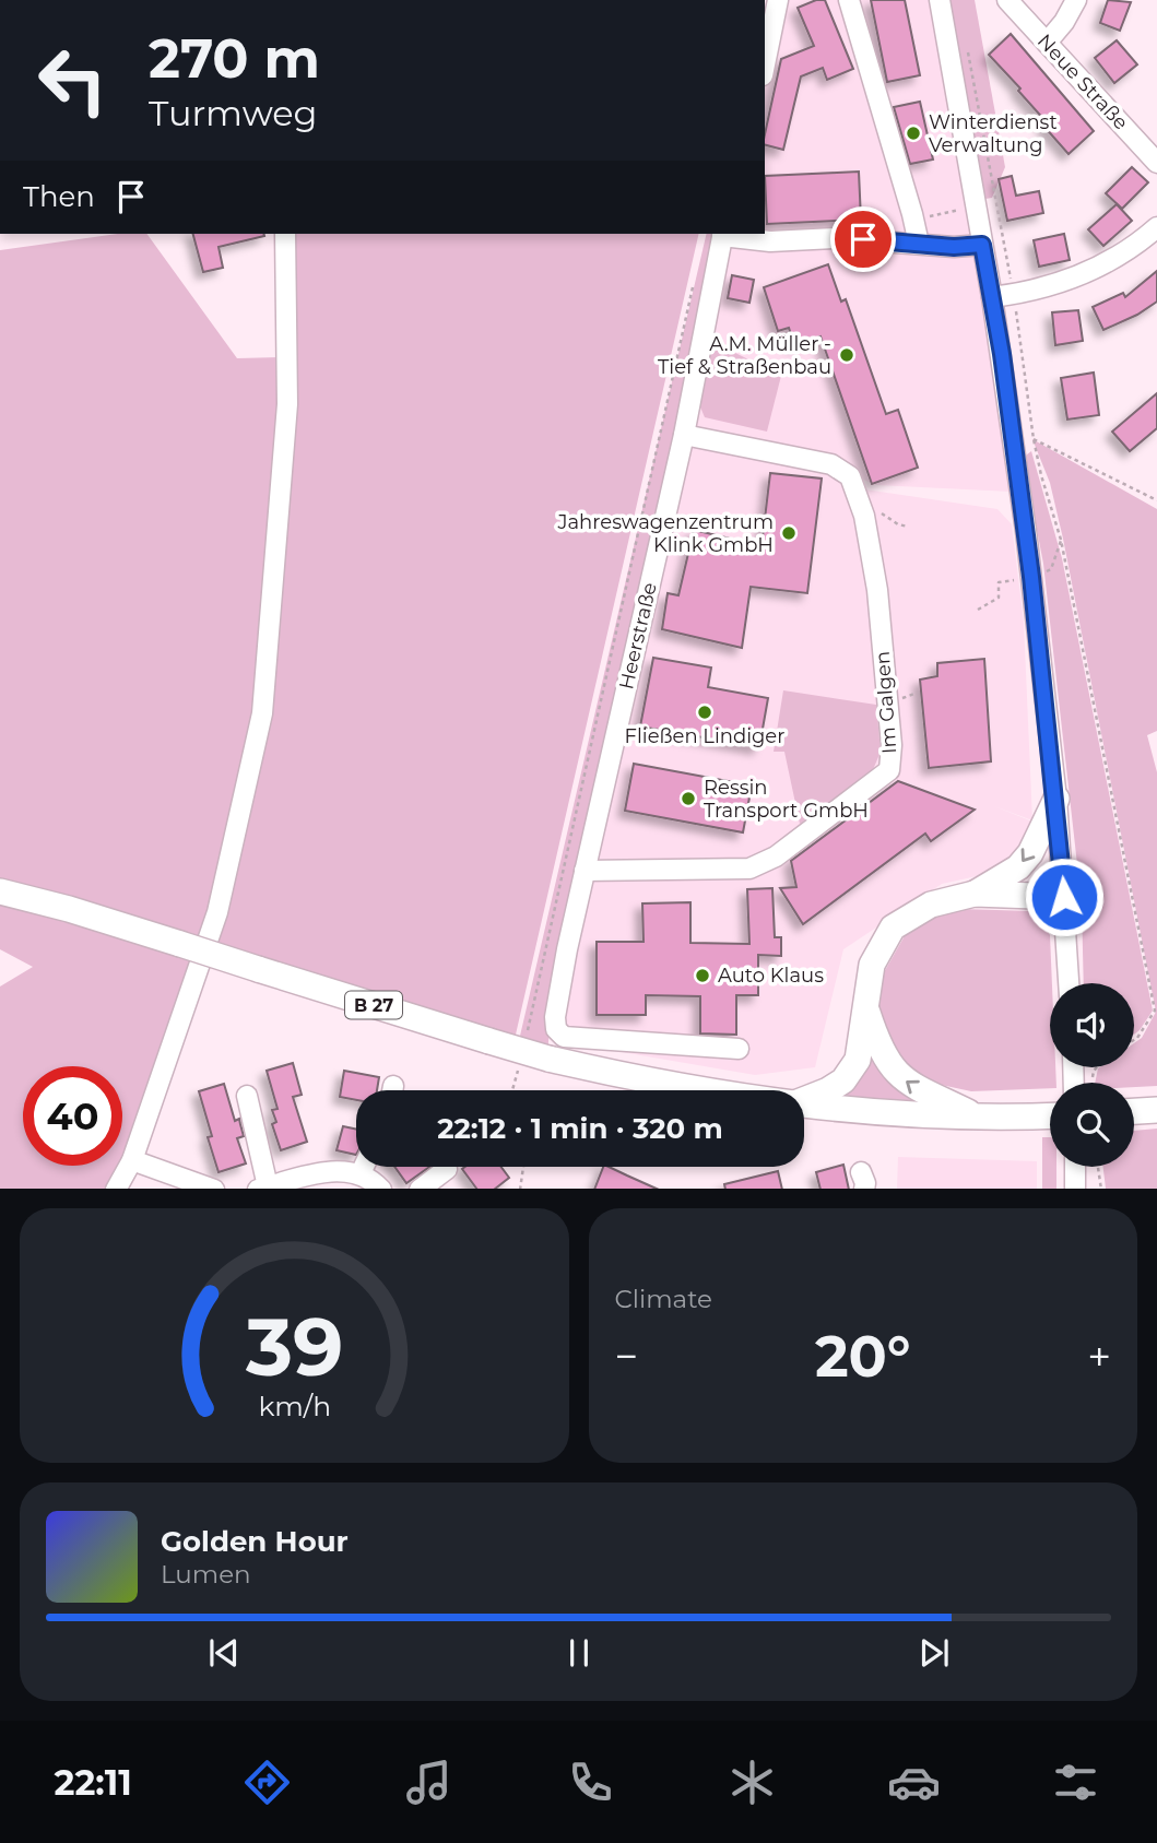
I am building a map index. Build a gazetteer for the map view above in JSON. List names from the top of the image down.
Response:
{
  "streets": {
    "main road": ["B 27"],
    "street": ["Neue Straße", "Heerstraße", "Im Galgen"]
  },
  "crossings": [
    ["Heerstraße", "Im Galgen"]
  ],
  "places": [
    "Winterdienst Verwaltung",
    "A.M. Müller - Tief & Straßenbau",
    "Jahreswagenzentrum Klink GmbH",
    "Fließen Lindiger",
    "Ressin Transport GmbH",
    "Auto Klaus"
  ],
  "page": {
    "turn": ["270 m", "Turmweg"],
    "then": "Then",
    "limit": "40",
    "trip": "22:12 · 1 min · 320 m",
    "tile": "Climate",
    "heat": ["−", "20°", "+"],
    "song": ["Golden Hour", "Lumen"],
    "tabs": "22:11",
    "gauge": ["39", "km/h"]
  }
}
